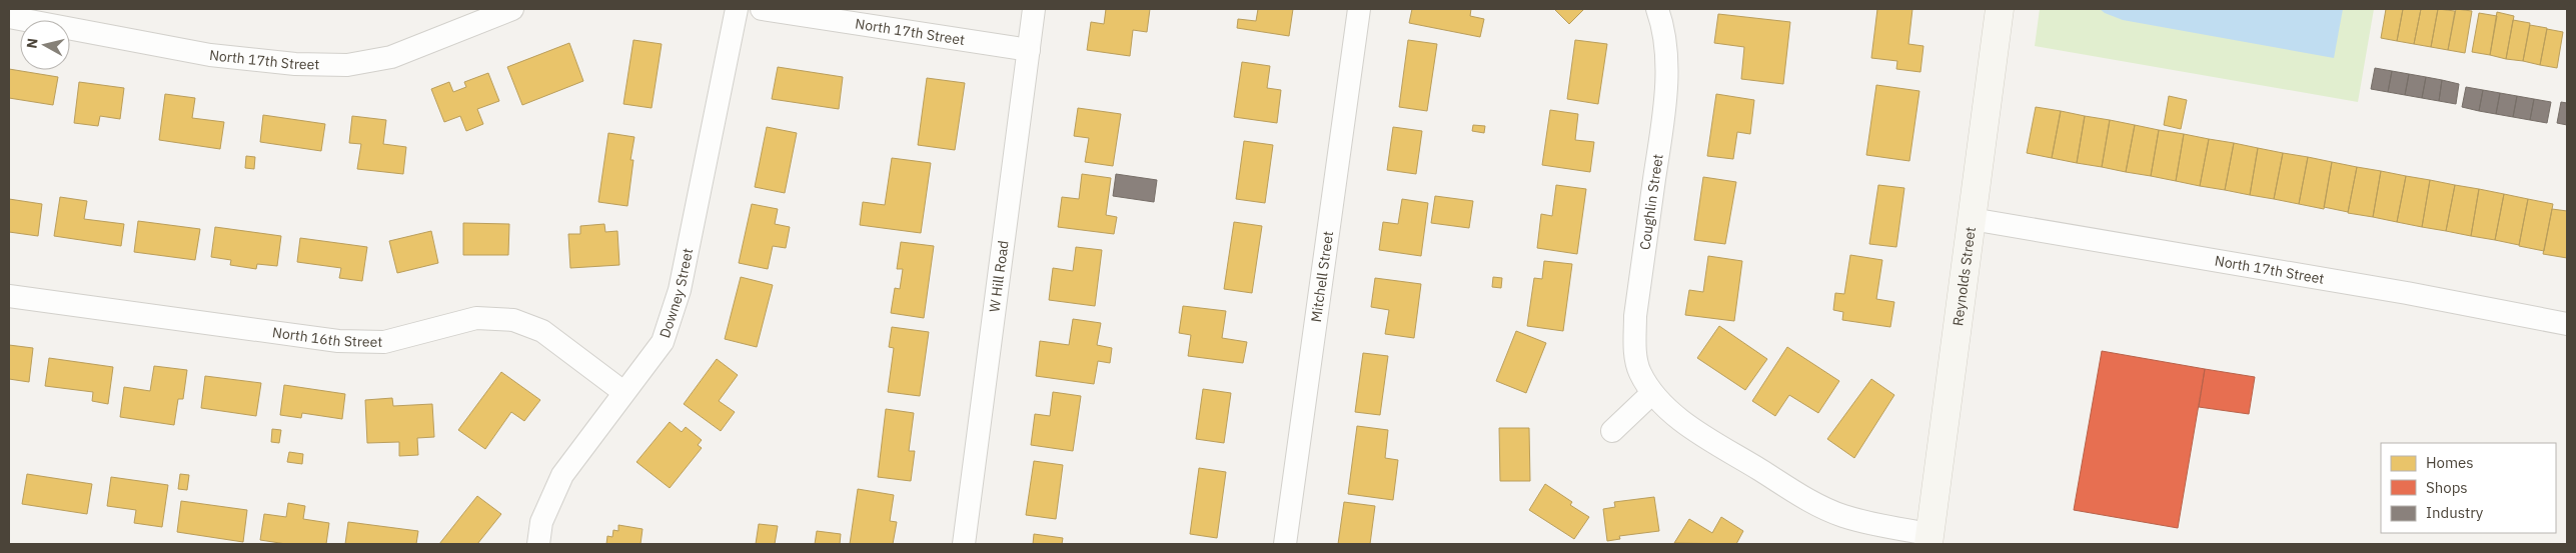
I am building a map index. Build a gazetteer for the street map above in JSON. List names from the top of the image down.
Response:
{
  "streets": {
    "main road": ["Reynolds Street"],
    "street": [
      "North 17th Street",
      "Coughlin Street",
      "W Hill Road",
      "Mitchell Street",
      "Downey Street",
      "North 16th Street"
    ]
  },
  "crossings": [
    ["North 17th Street", "W Hill Road"],
    ["North 17th Street", "Reynolds Street"],
    ["Coughlin Street", "Reynolds Street"],
    ["Downey Street", "North 16th Street"]
  ],
  "legend": ["Homes", "Shops", "Industry"],
  "north": "left"
}
